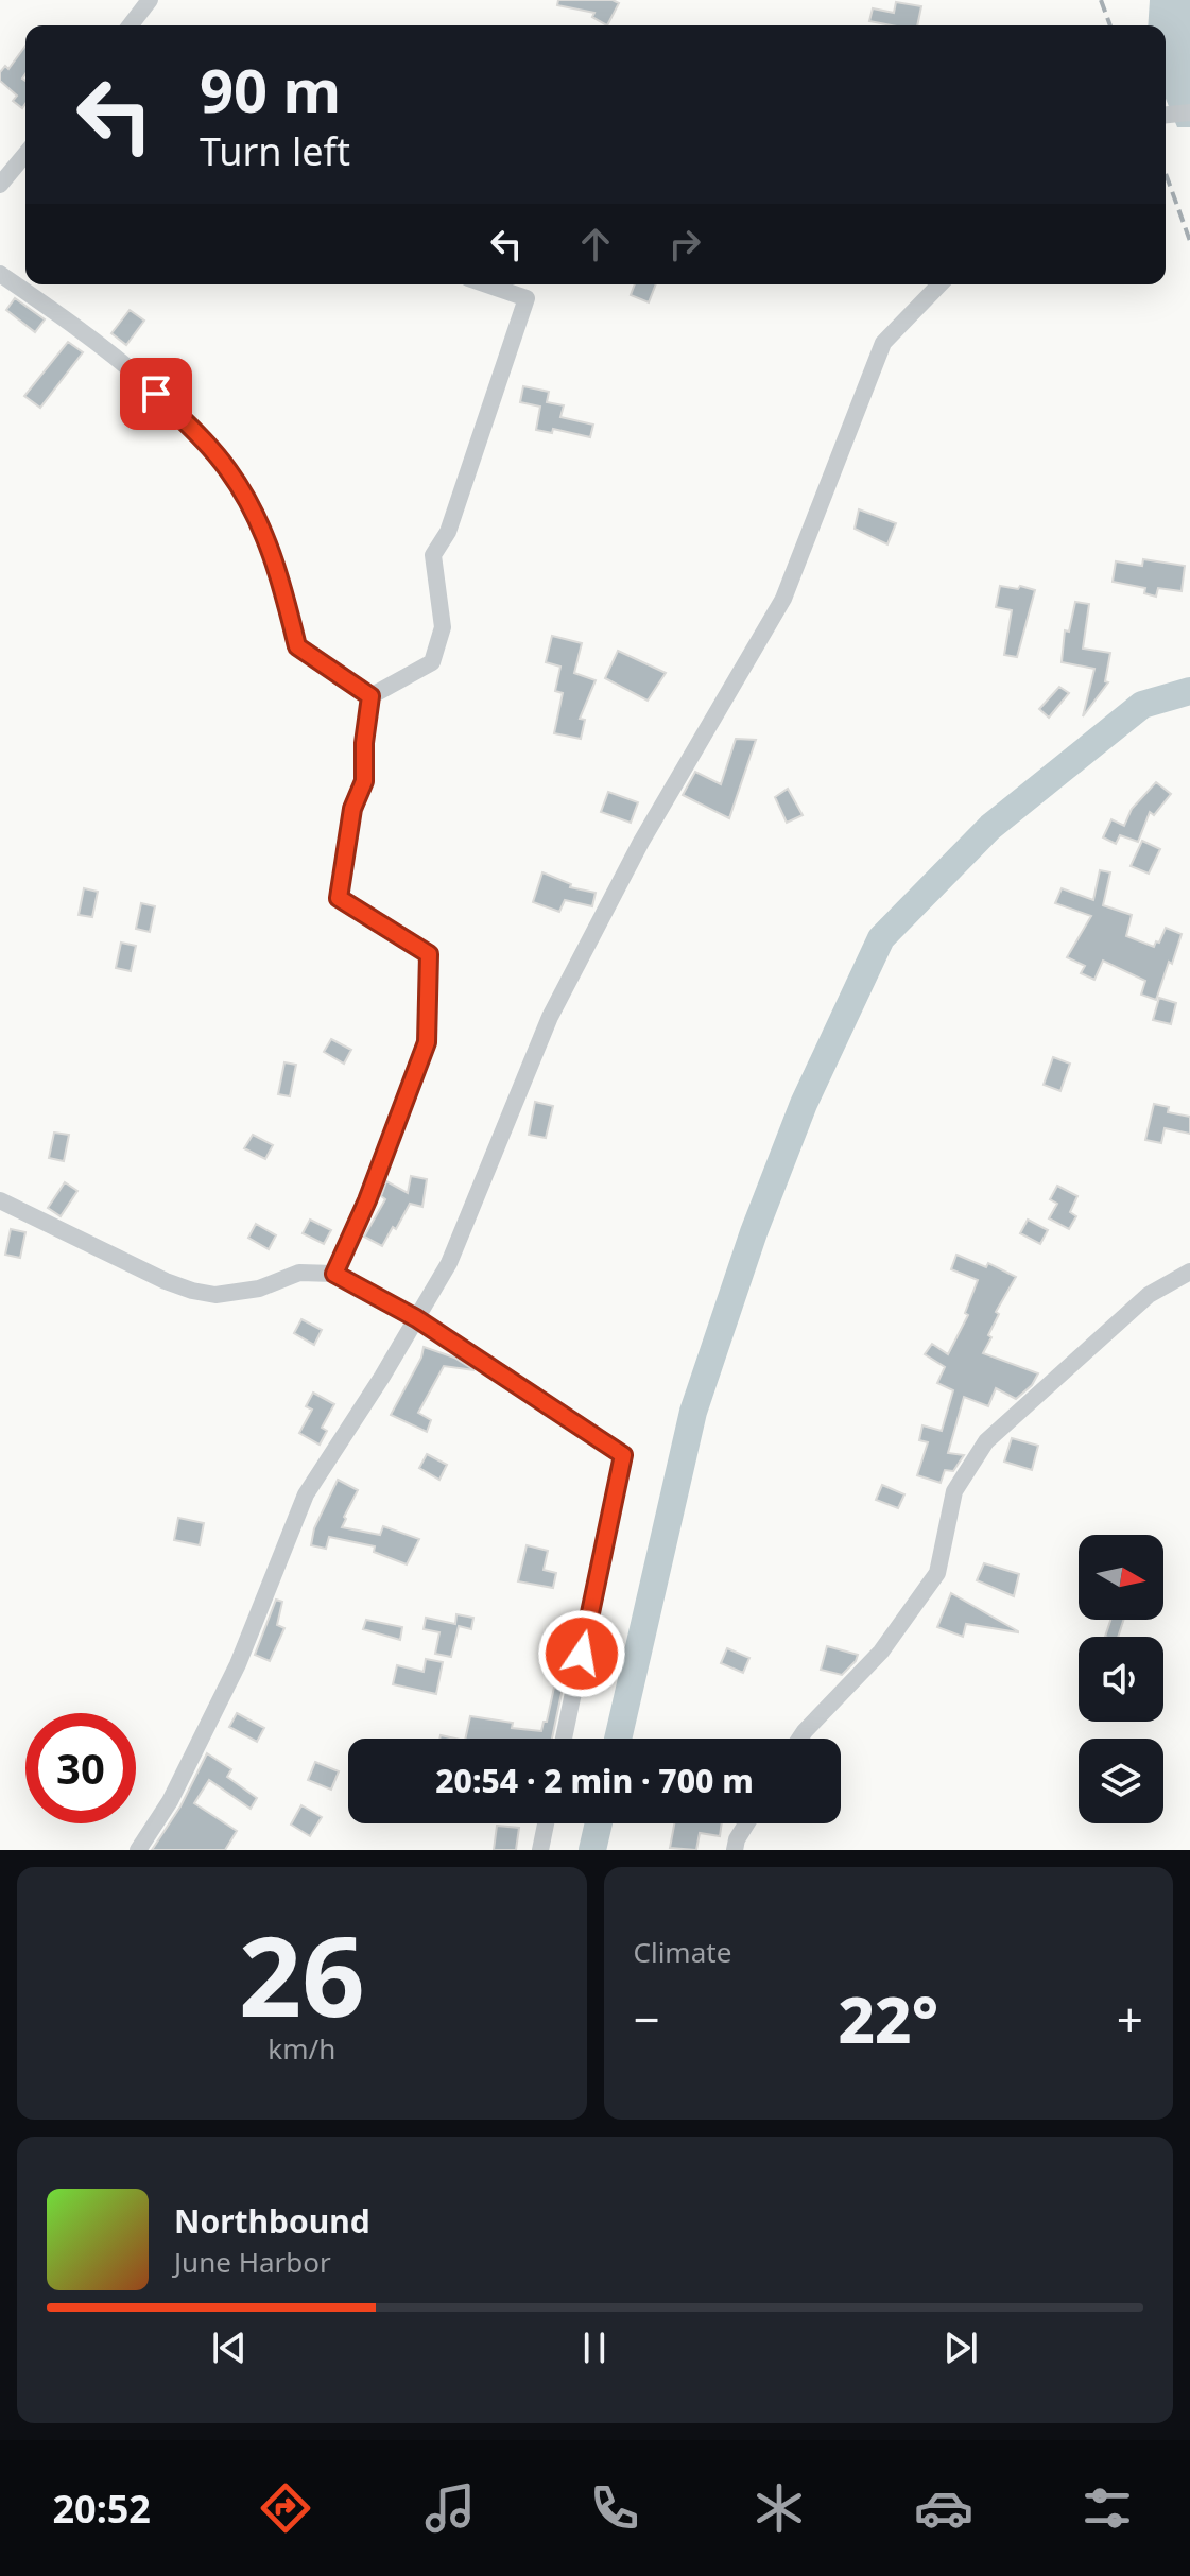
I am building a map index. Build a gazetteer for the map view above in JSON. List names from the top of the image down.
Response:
{
  "north": "right",
  "page": {
    "turn": ["90 m", "Turn left"],
    "limit": "30",
    "trip": "20:54 · 2 min · 700 m",
    "tile": [
      ["26", "km/h"],
      "Climate"
    ],
    "heat": ["−", "22°", "+"],
    "song": ["Northbound", "June Harbor"],
    "tabs": "20:52"
  }
}
